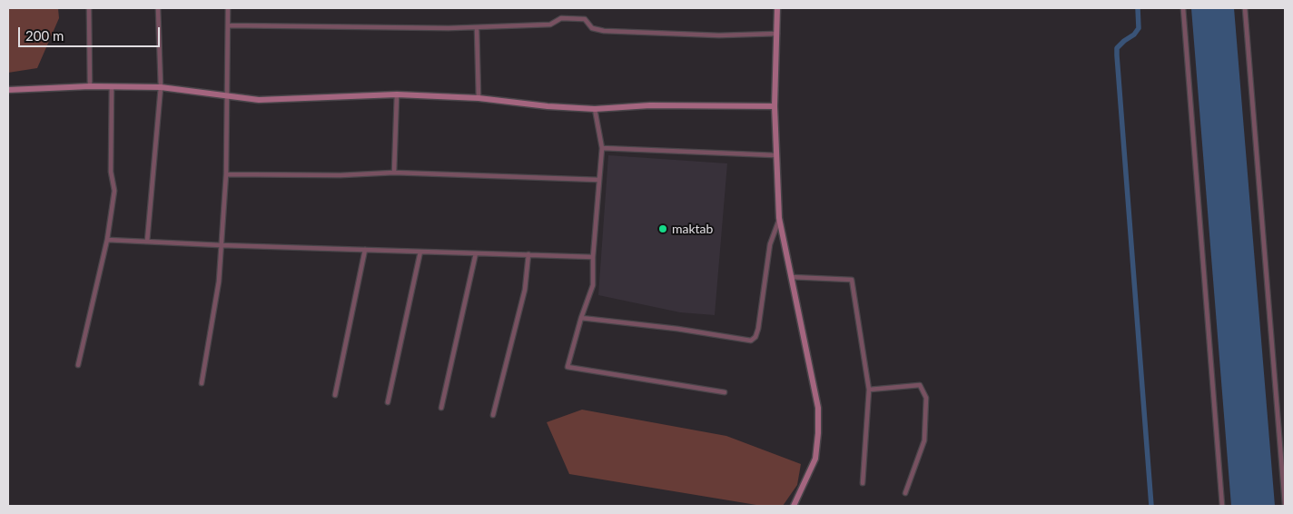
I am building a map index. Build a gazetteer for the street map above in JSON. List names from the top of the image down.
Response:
{
  "places": ["maktab"],
  "scale_bar": "200 m"
}
